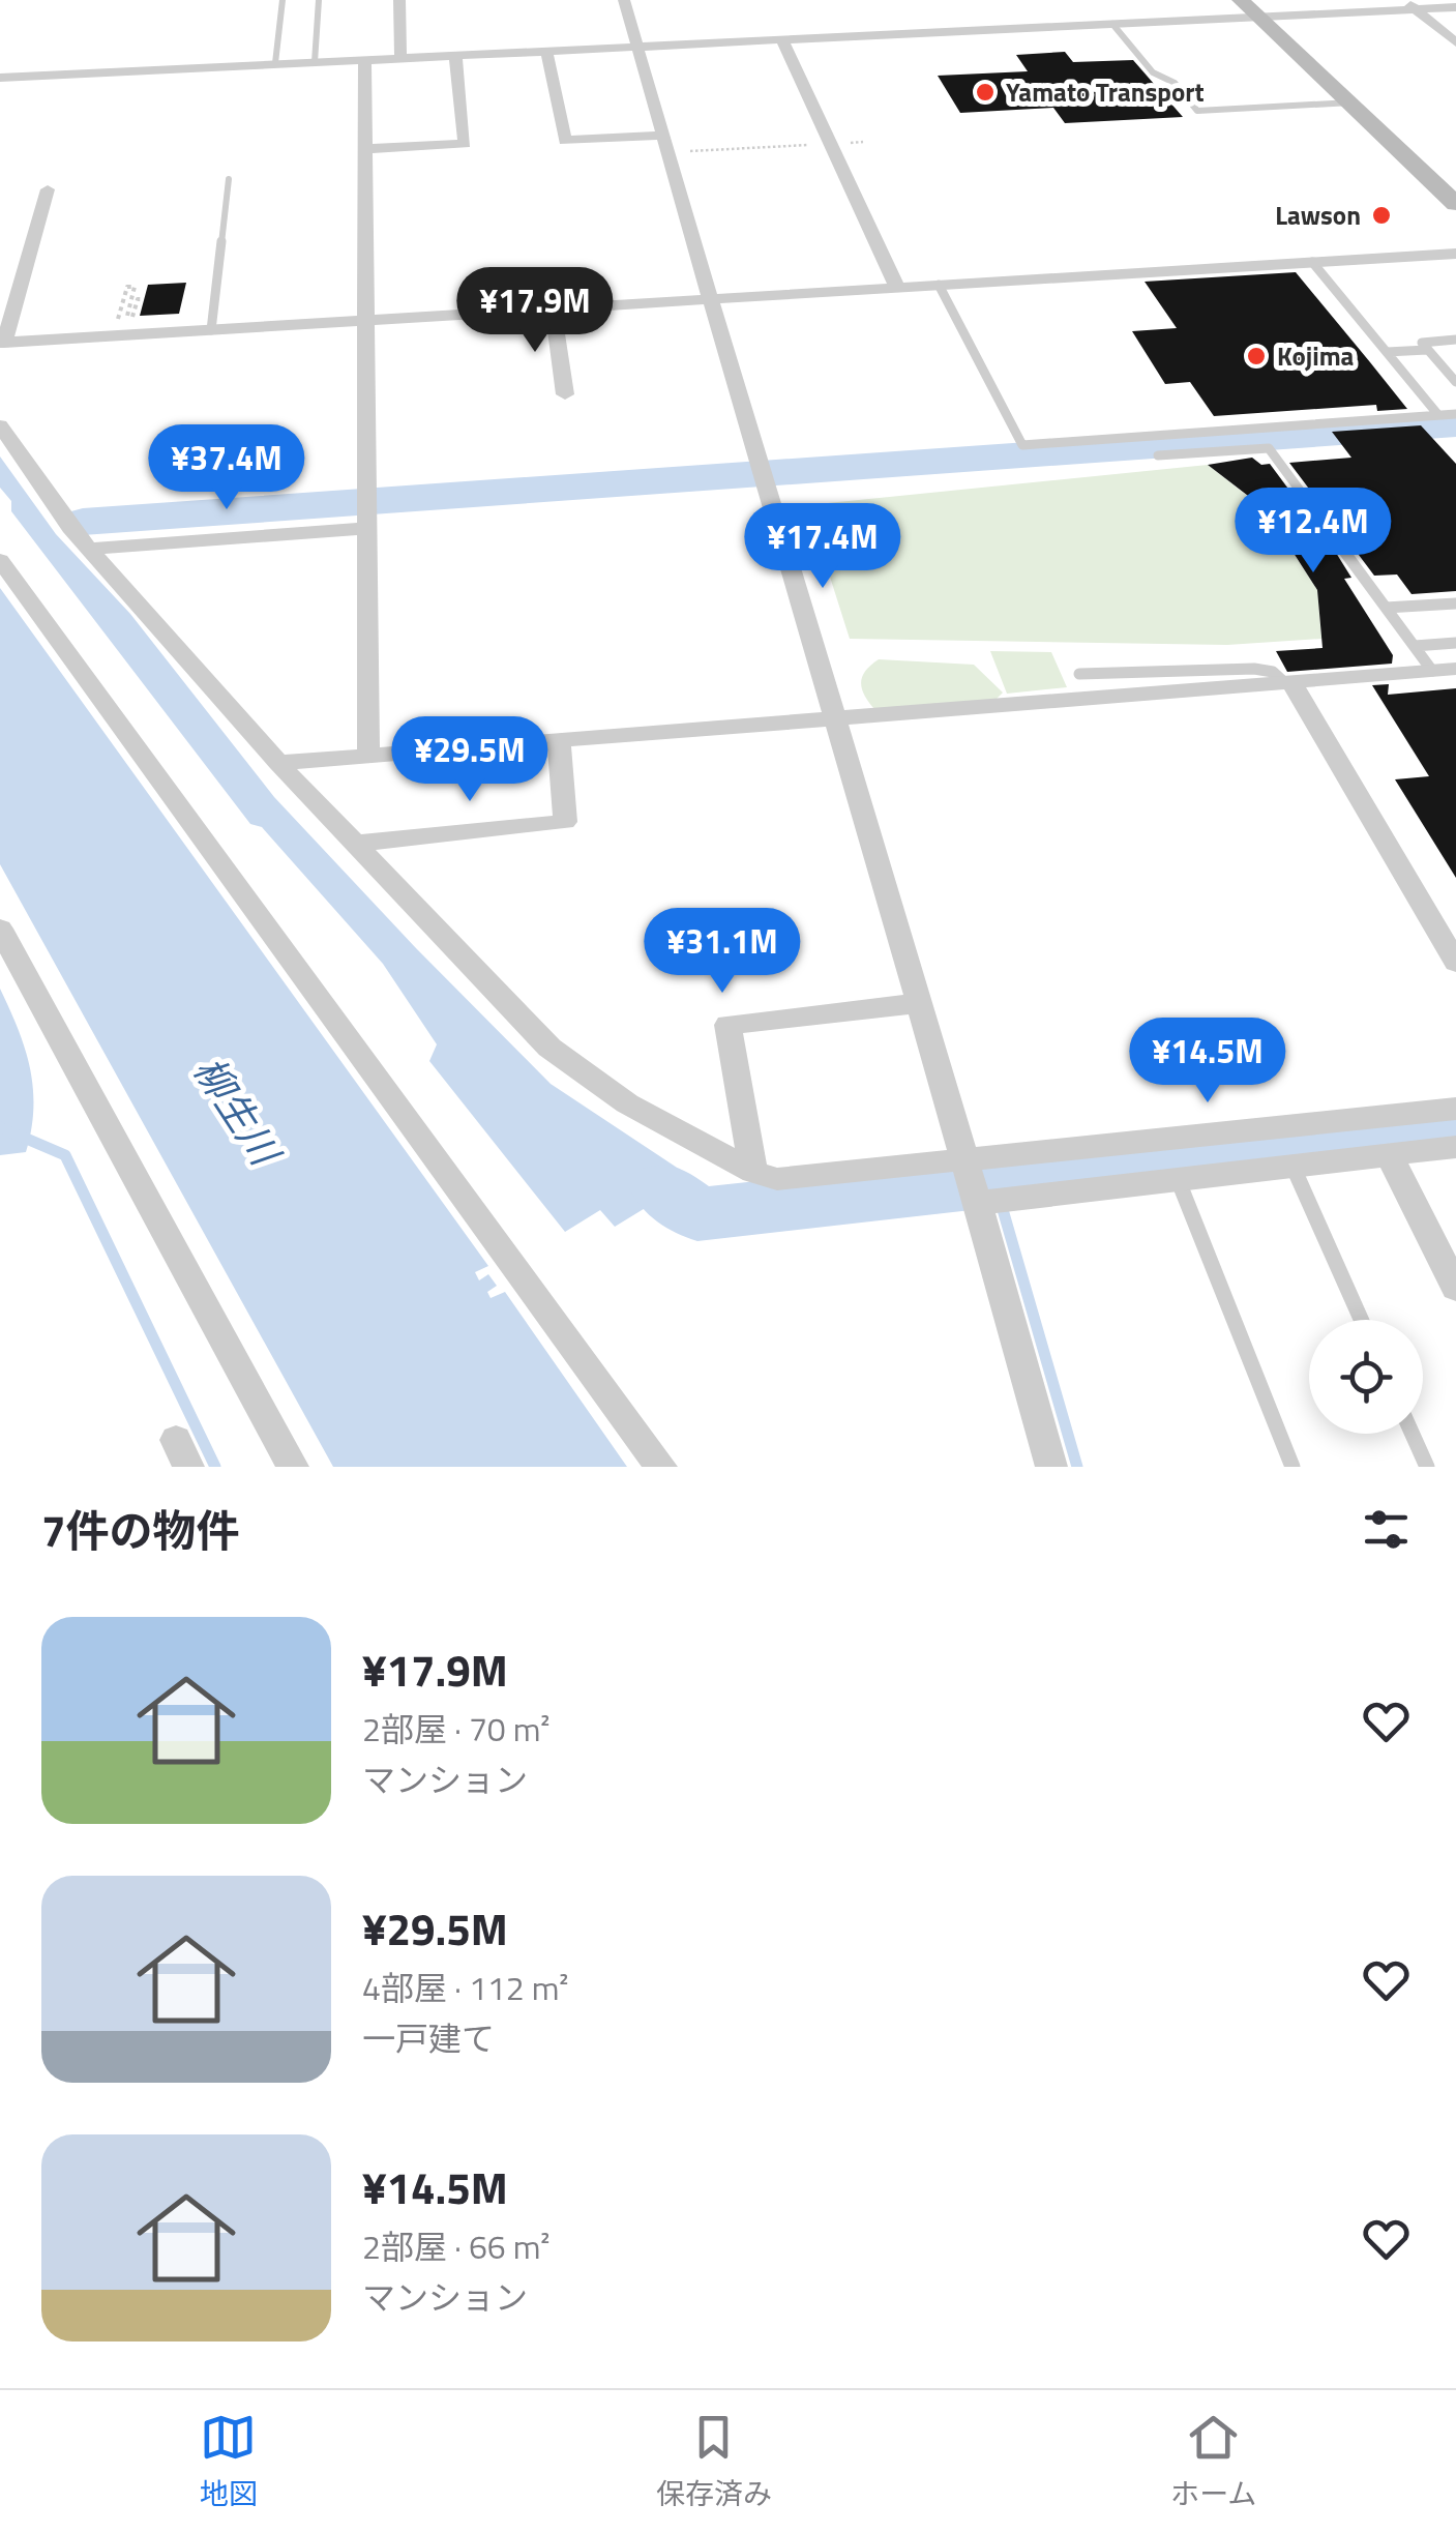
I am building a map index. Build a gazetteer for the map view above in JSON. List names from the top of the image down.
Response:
{
  "water": ["柳生川"],
  "places": ["Yamato Transport", "Lawson", "Kojima"],
  "page": {
    "price": [
      "¥17.9M",
      "¥37.4M",
      "¥12.4M",
      "¥17.4M",
      "¥29.5M",
      "¥31.1M",
      "¥14.5M"
    ],
    "heading": "7件の物件",
    "list": [
      {
        "name": "¥17.9M",
        "note": "2部屋 · 70 m² · マンション"
      },
      {
        "name": "¥29.5M",
        "note": "4部屋 · 112 m² · 一戸建て"
      },
      {
        "name": "¥14.5M",
        "note": "2部屋 · 66 m² · マンション"
      }
    ],
    "tabs": ["地図", "保存済み", "ホーム"]
  }
}
